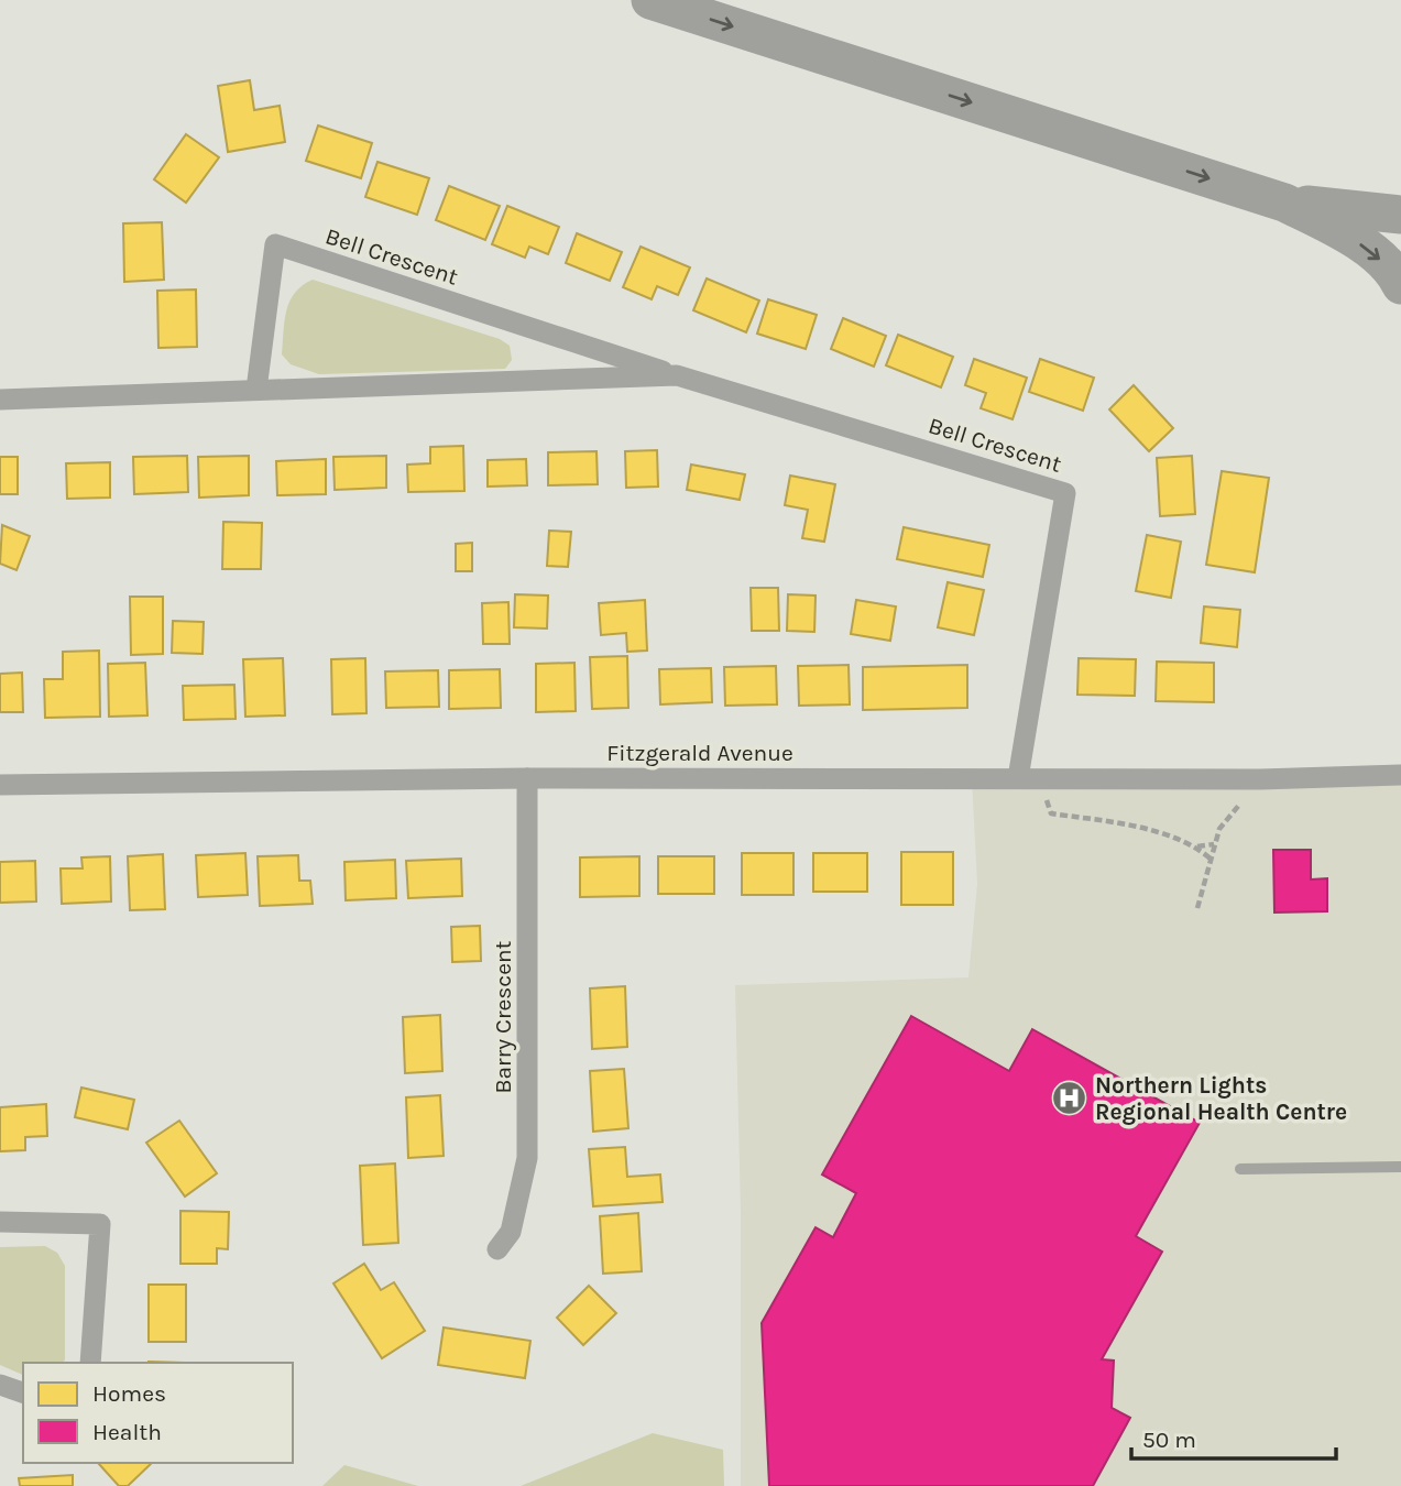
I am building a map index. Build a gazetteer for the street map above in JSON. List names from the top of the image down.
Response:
{
  "streets": {
    "street": ["Bell Crescent", "Fitzgerald Avenue", "Barry Crescent"]
  },
  "crossings": [
    ["Bell Crescent", "Fitzgerald Avenue"],
    ["Fitzgerald Avenue", "Barry Crescent"]
  ],
  "places": {
    "hospital": ["Northern Lights Regional Health Centre"]
  },
  "legend": ["Homes", "Health"],
  "scale_bar": "50 m"
}
